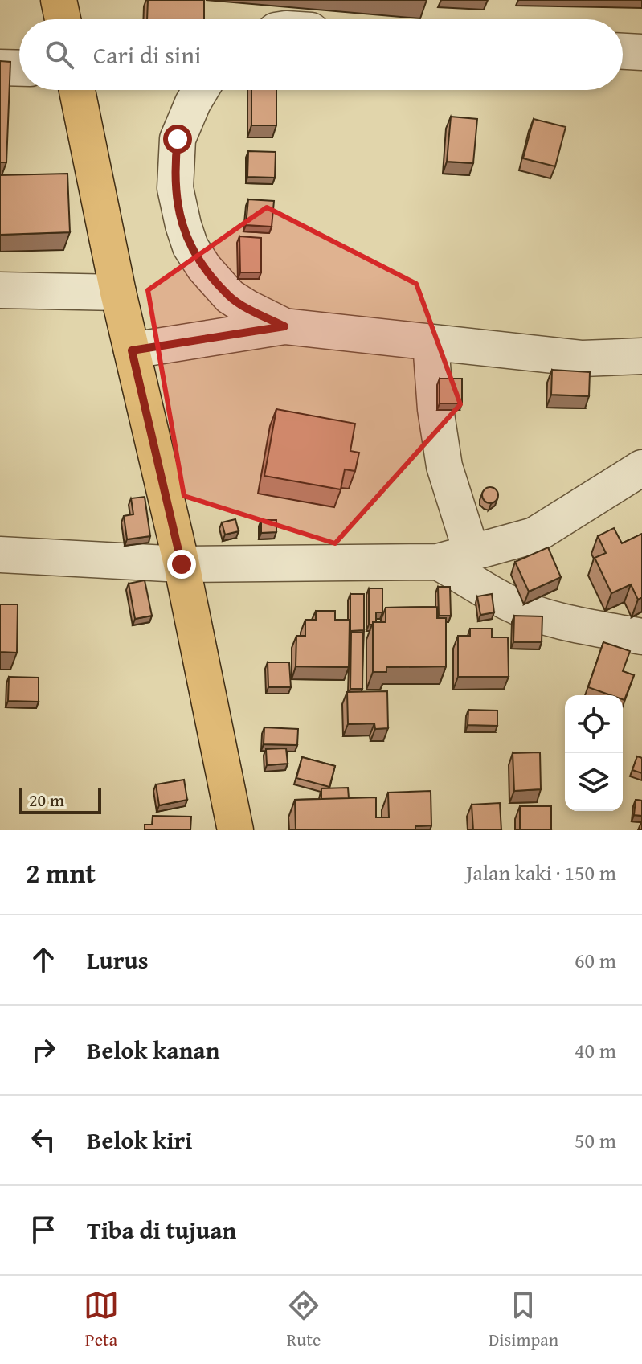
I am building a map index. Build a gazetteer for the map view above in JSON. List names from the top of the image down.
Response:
{
  "scale_bar": "20 m",
  "page": {
    "search": "Cari di sini",
    "scale": "20 m",
    "heading": ["2 mnt", "Jalan kaki · 150 m"],
    "list": [
      ["Lurus", "60 m"],
      ["Belok kanan", "40 m"],
      ["Belok kiri", "50 m"],
      "Tiba di tujuan"
    ],
    "nav": ["Peta", "Rute", "Disimpan"]
  }
}
